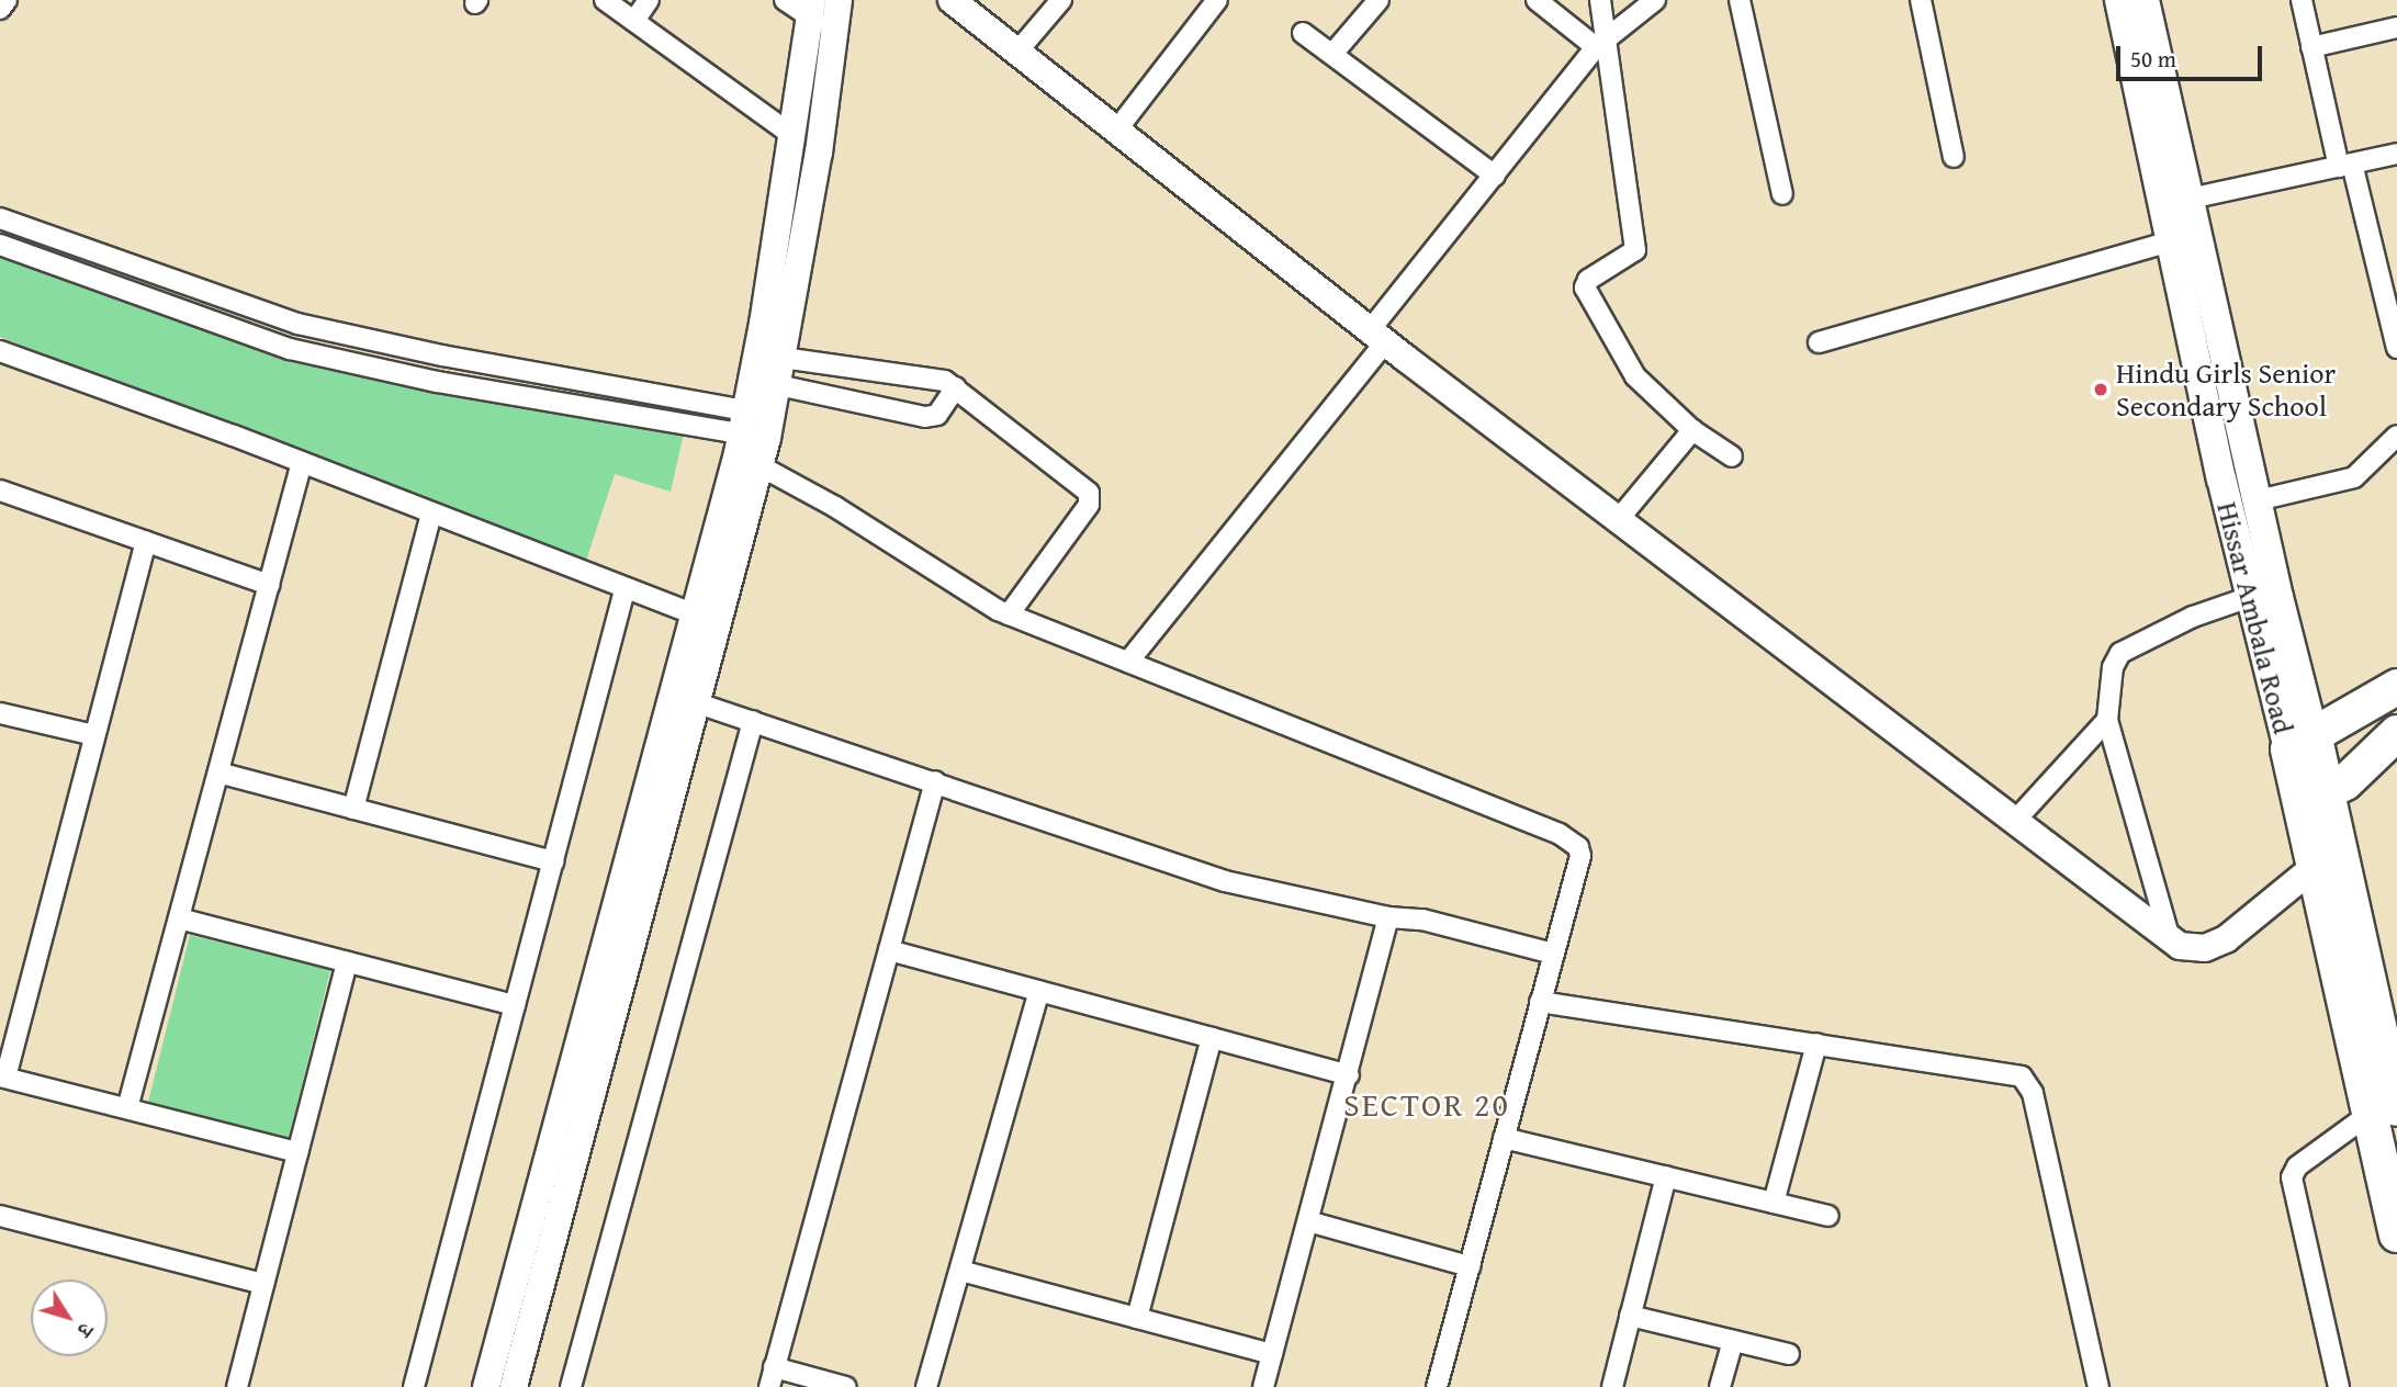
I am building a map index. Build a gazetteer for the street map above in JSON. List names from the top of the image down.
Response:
{
  "streets": {
    "highway": ["Hissar Ambala Road"]
  },
  "districts": ["SECTOR 20"],
  "places": ["Hindu Girls Senior Secondary School"],
  "scale_bar": "50 m",
  "north": "bottom right"
}
